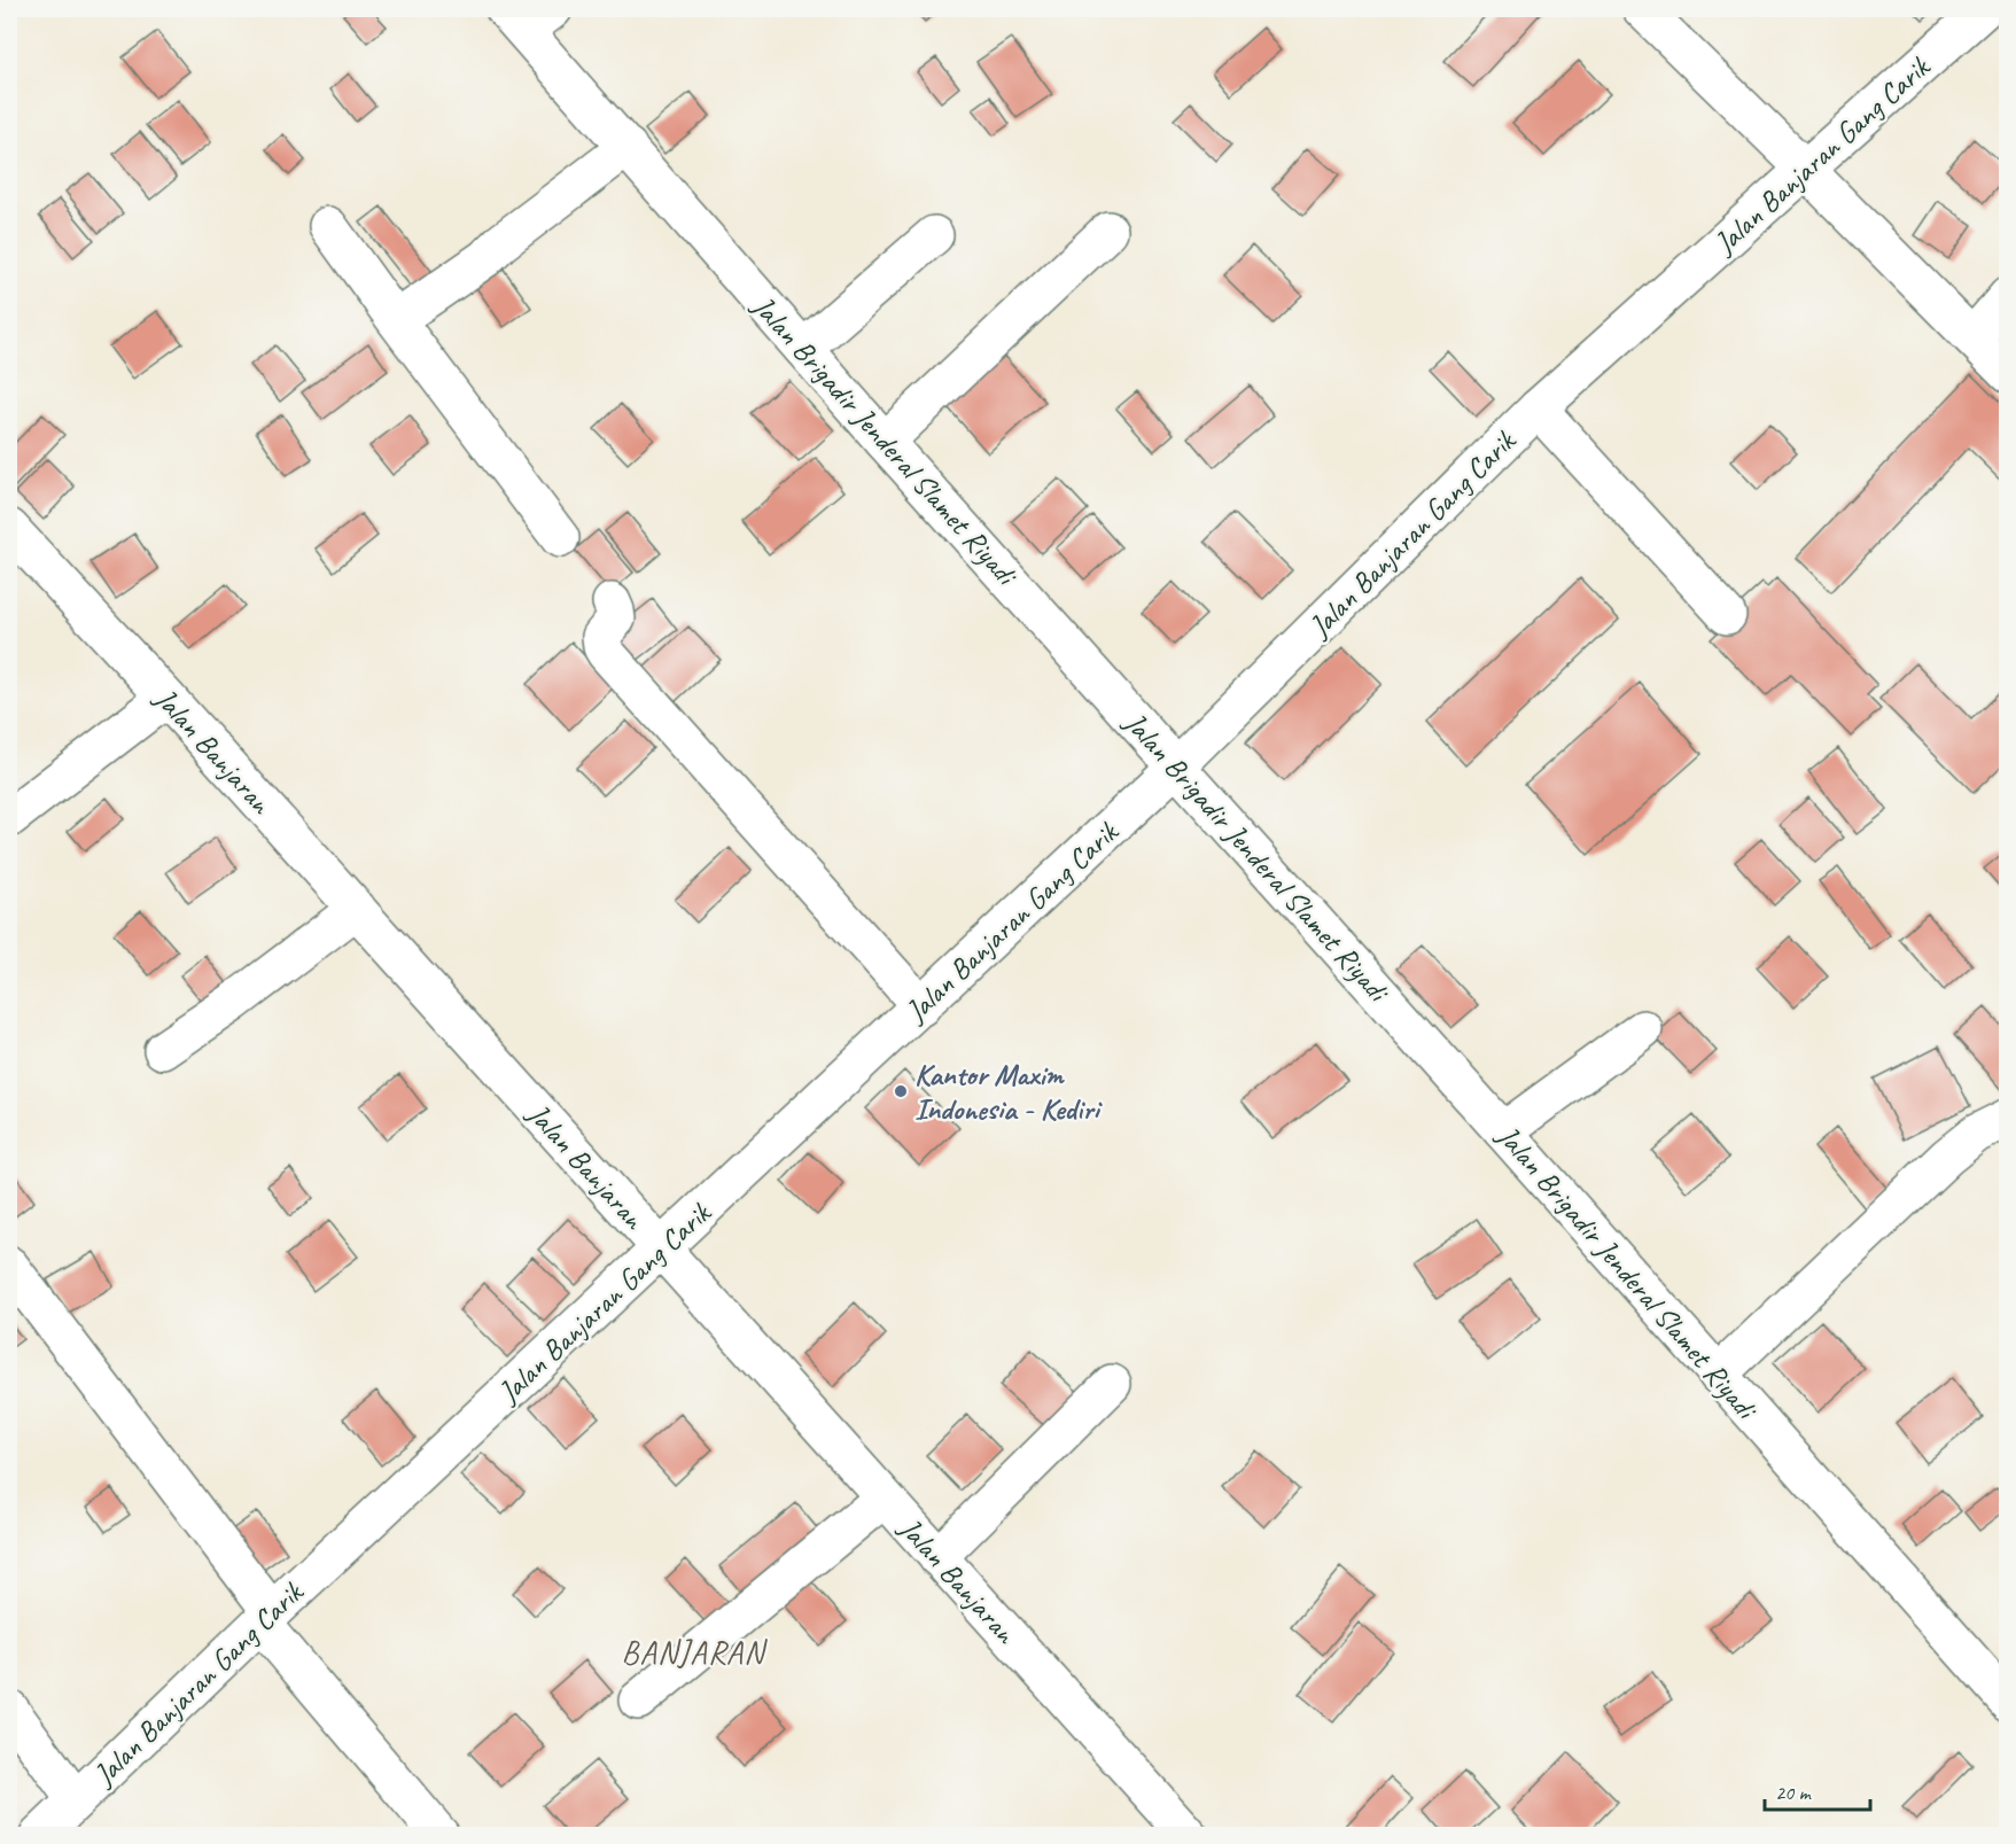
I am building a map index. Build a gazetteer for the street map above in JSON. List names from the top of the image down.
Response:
{
  "streets": {
    "street": ["Jalan Banjaran Gang Carik", "Jalan Brigadir Jenderal Slamet Riyadi", "Jalan Banjaran"]
  },
  "crossings": [
    ["Jalan Banjaran Gang Carik", "Jalan Brigadir Jenderal Slamet Riyadi"],
    ["Jalan Banjaran Gang Carik", "Jalan Banjaran"]
  ],
  "districts": ["BANJARAN"],
  "places": ["Kantor Maxim Indonesia - Kediri"],
  "scale_bar": "20 m"
}
